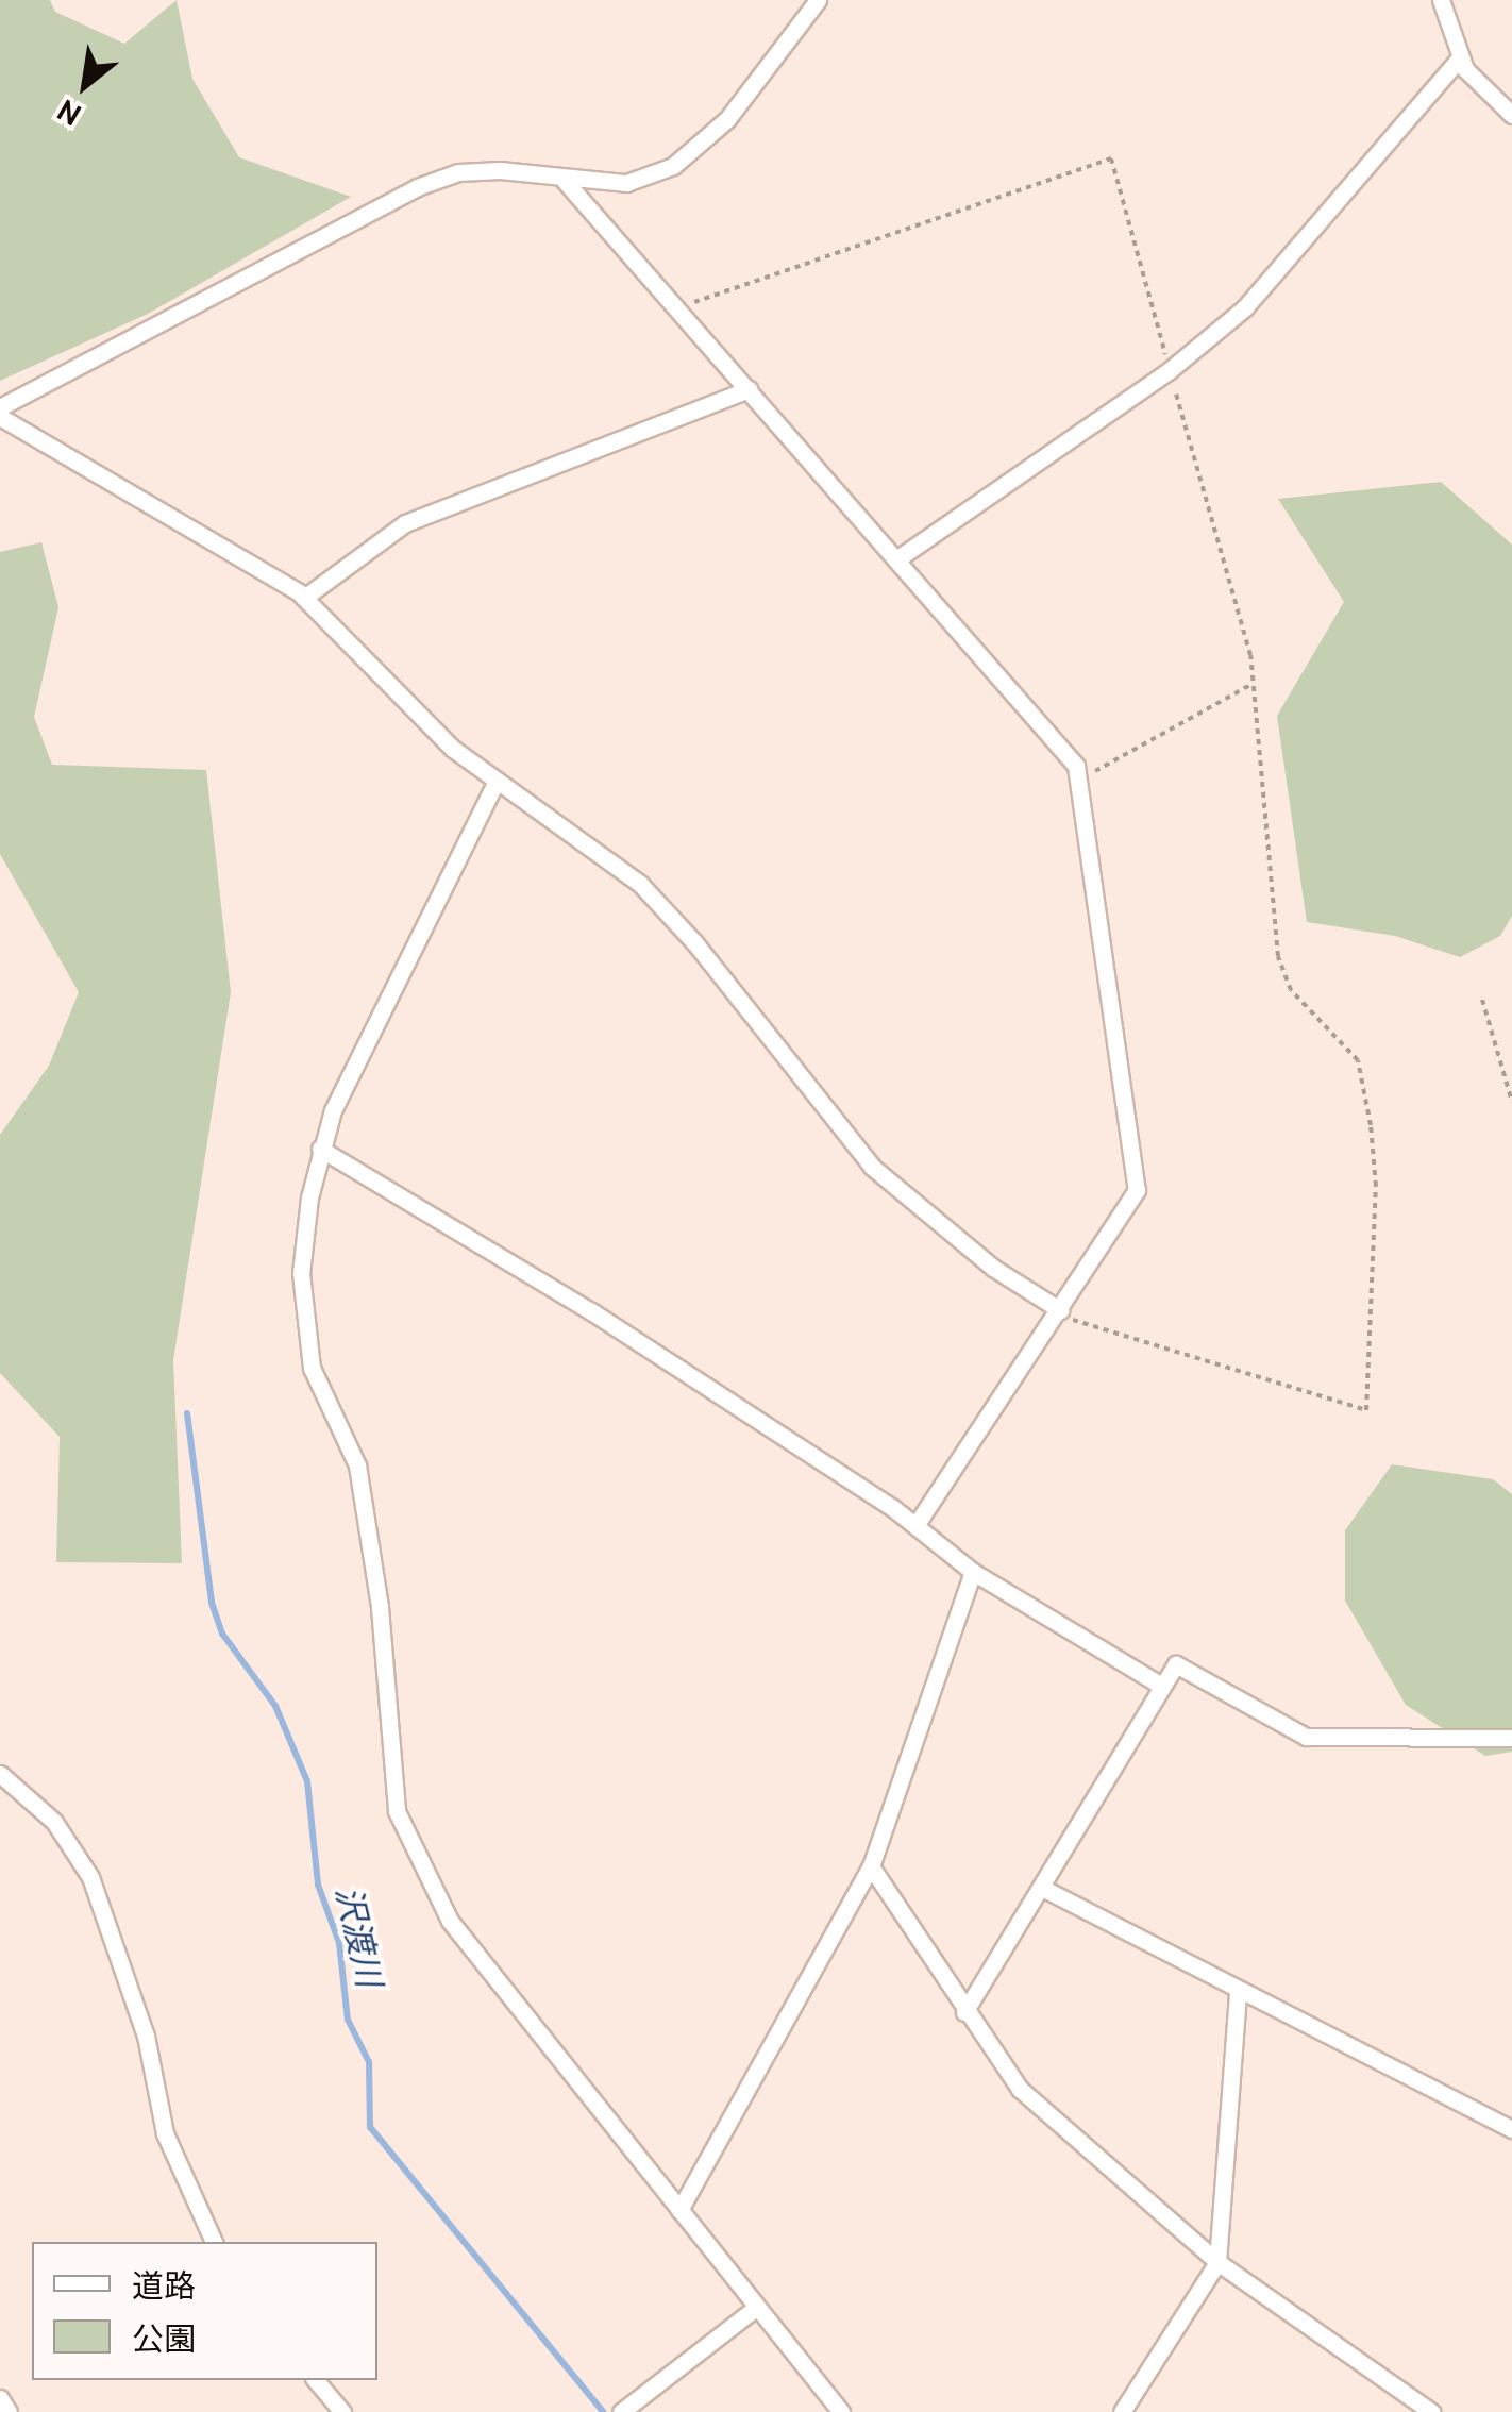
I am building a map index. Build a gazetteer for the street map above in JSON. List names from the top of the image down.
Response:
{
  "water": ["沢渡川"],
  "legend": ["道路", "公園"],
  "north": "bottom left"
}
